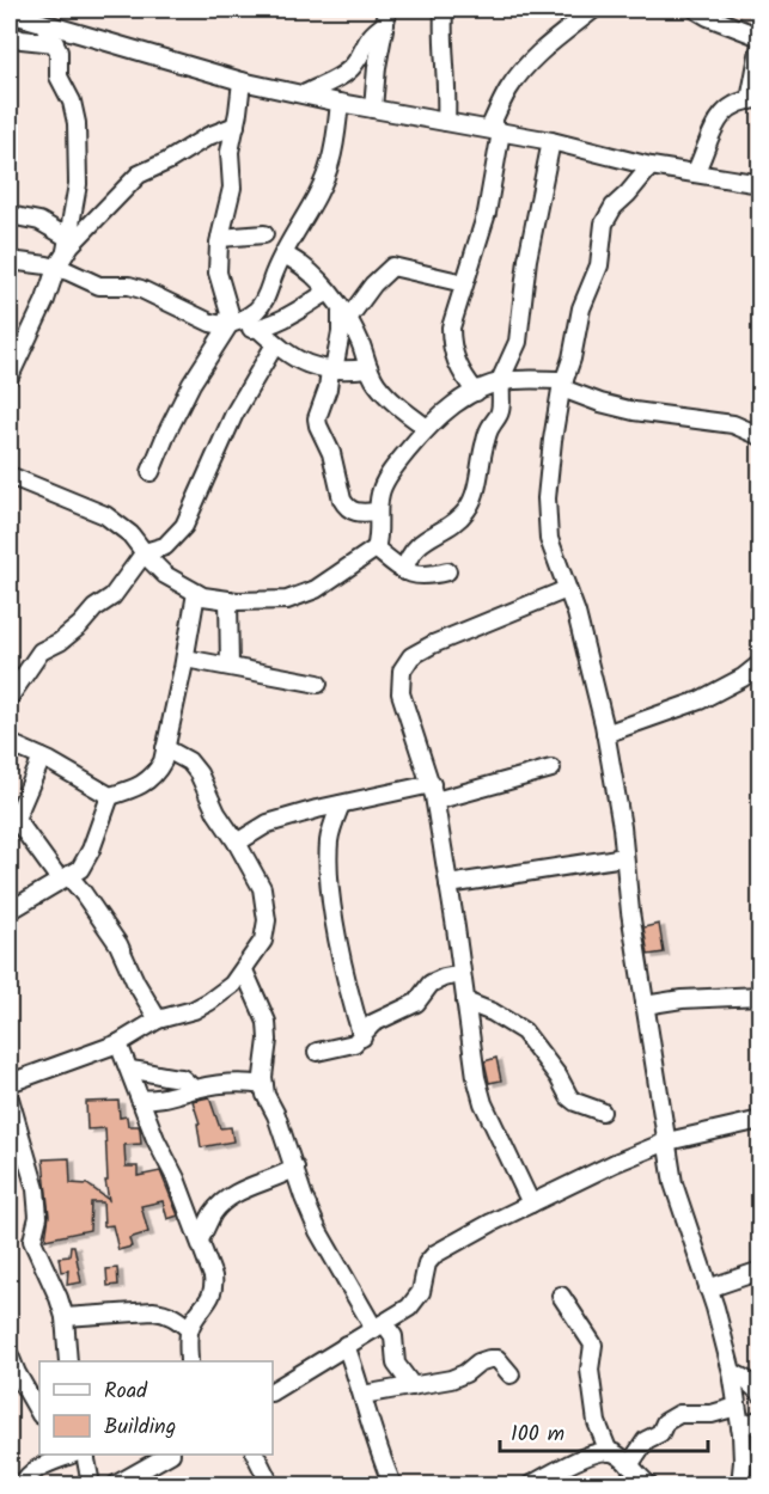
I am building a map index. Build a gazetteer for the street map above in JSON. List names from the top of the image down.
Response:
{
  "legend": ["Road", "Building"],
  "scale_bar": "100 m"
}
